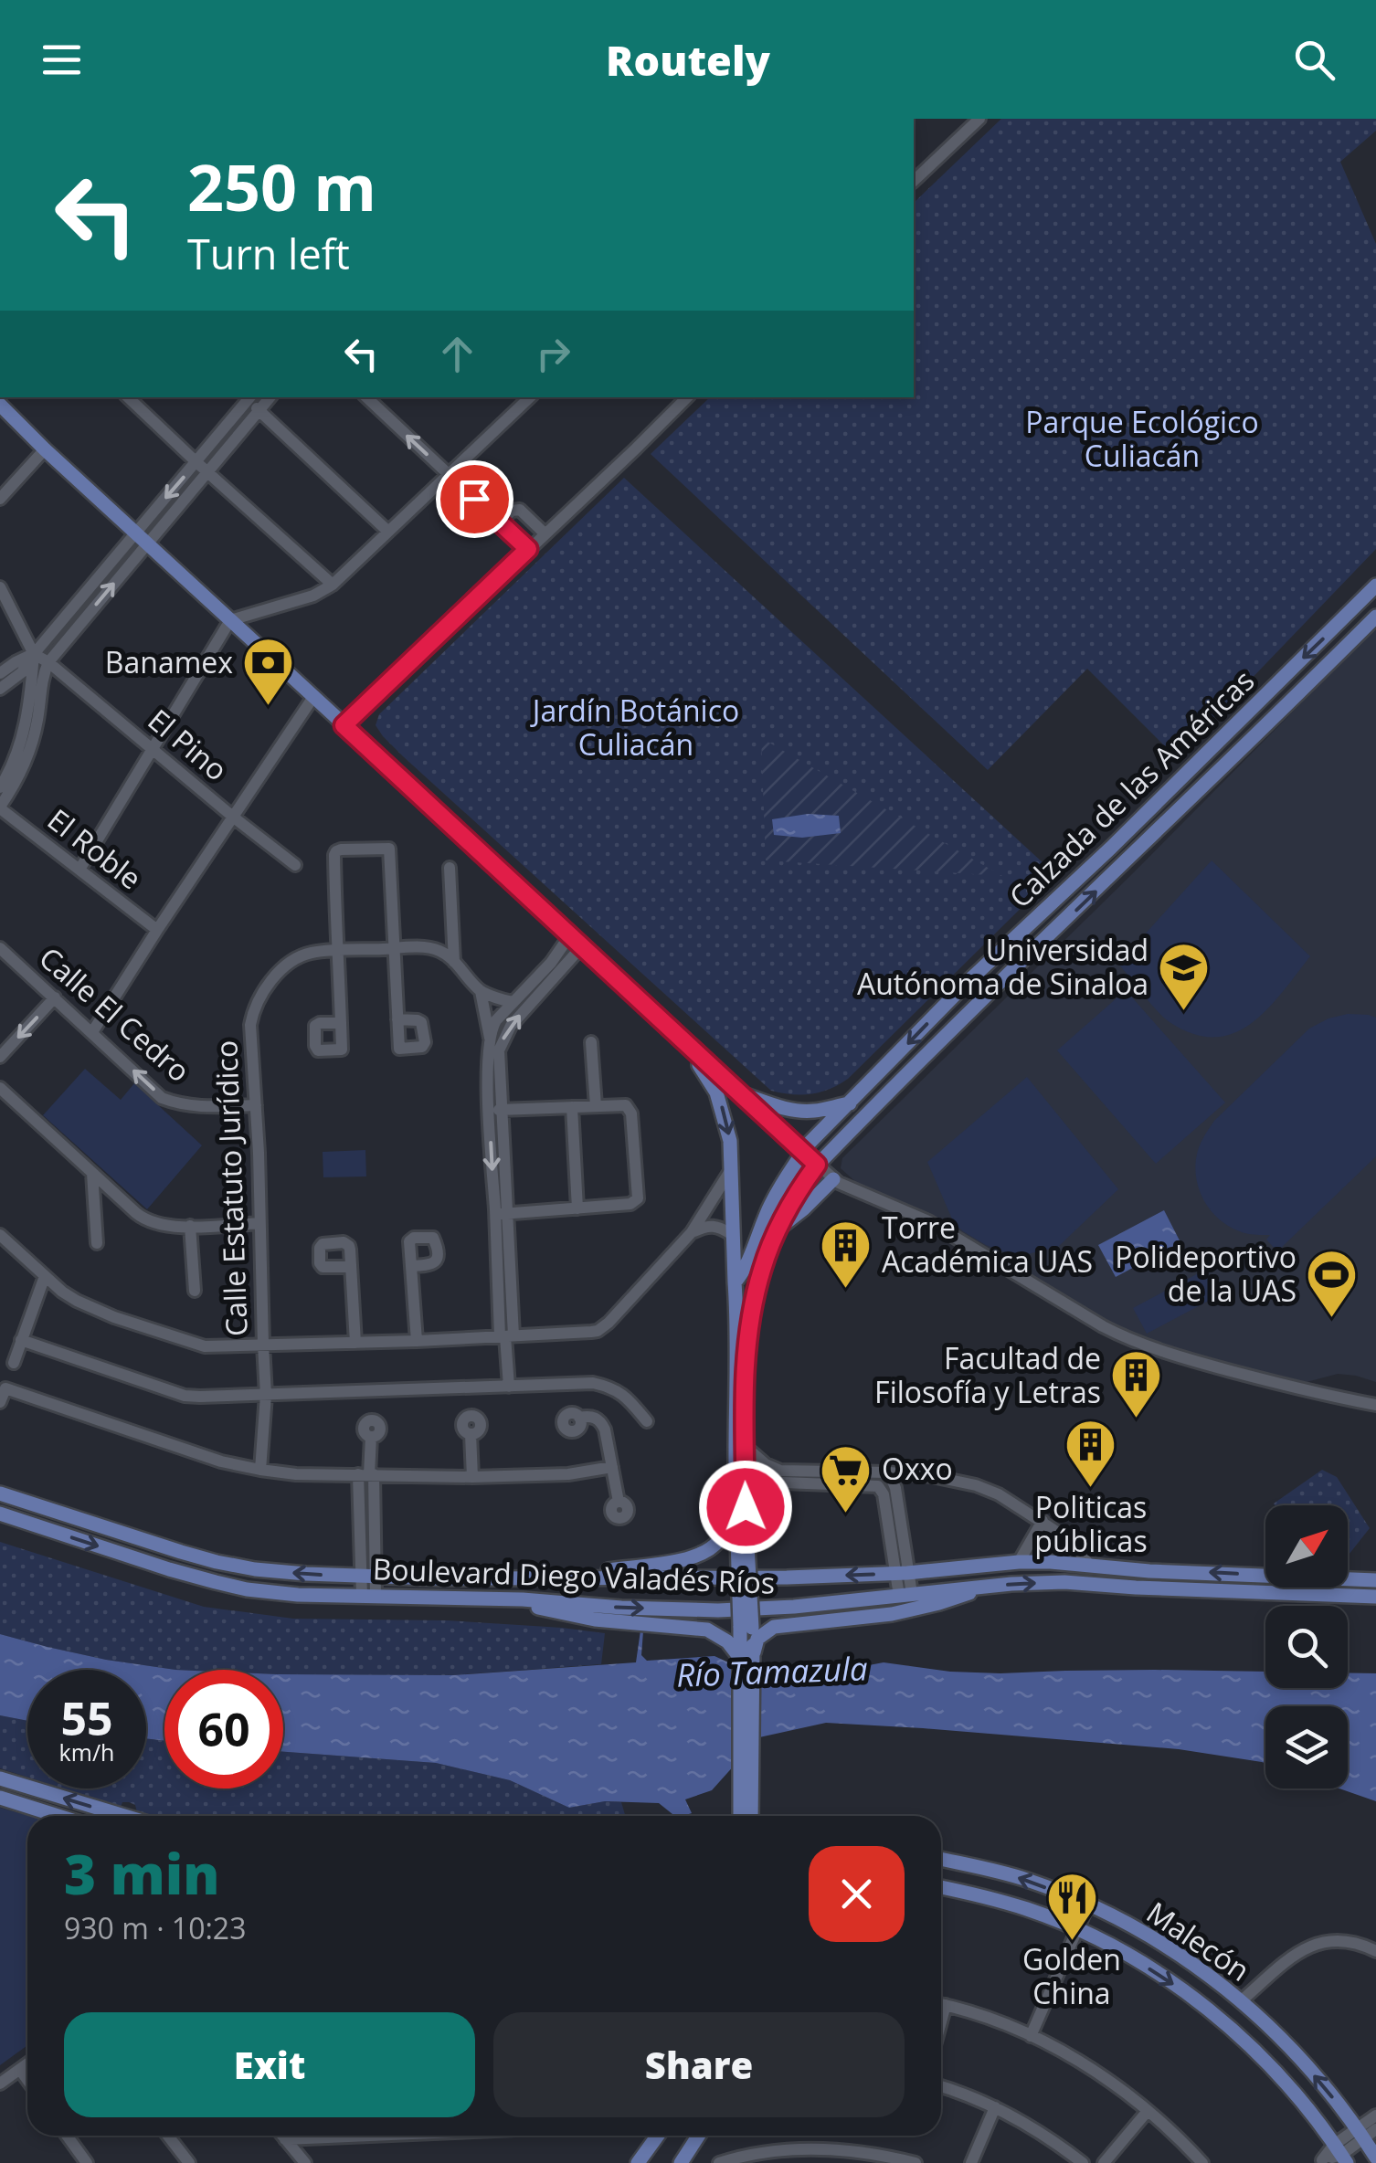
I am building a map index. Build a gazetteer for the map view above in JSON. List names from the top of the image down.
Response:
{
  "streets": {
    "main road": ["Calzada de las Américas", "Boulevard Diego Valadés Ríos", "Malecón"],
    "street": [
      "El Pino",
      "El Roble",
      "Calle El Cedro",
      "Calle Estatuto Jurídico"
    ]
  },
  "crossings": [
    ["Calle El Cedro", "Calle Estatuto Jurídico"]
  ],
  "water": ["Río Tamazula"],
  "parks": ["Parque Ecológico Culiacán", "Jardín Botánico Culiacán"],
  "places": {
    "bank": ["Banamex"],
    "school or university": ["Universidad Autónoma de Sinaloa"],
    "building": ["Torre Académica UAS", "Facultad de Filosofía y Letras", "Politicas públicas"],
    "sports": ["Polideportivo de la UAS"],
    "supermarket": ["Oxxo"],
    "restaurant": ["Golden China"]
  },
  "north": "top right",
  "page": {
    "header": "Routely",
    "turn": ["250 m", "Turn left"],
    "speed": "55 km/h",
    "limit": "60",
    "heading": ["3 min", "930 m · 10:23"],
    "buttons": ["Exit", "Share"]
  }
}
